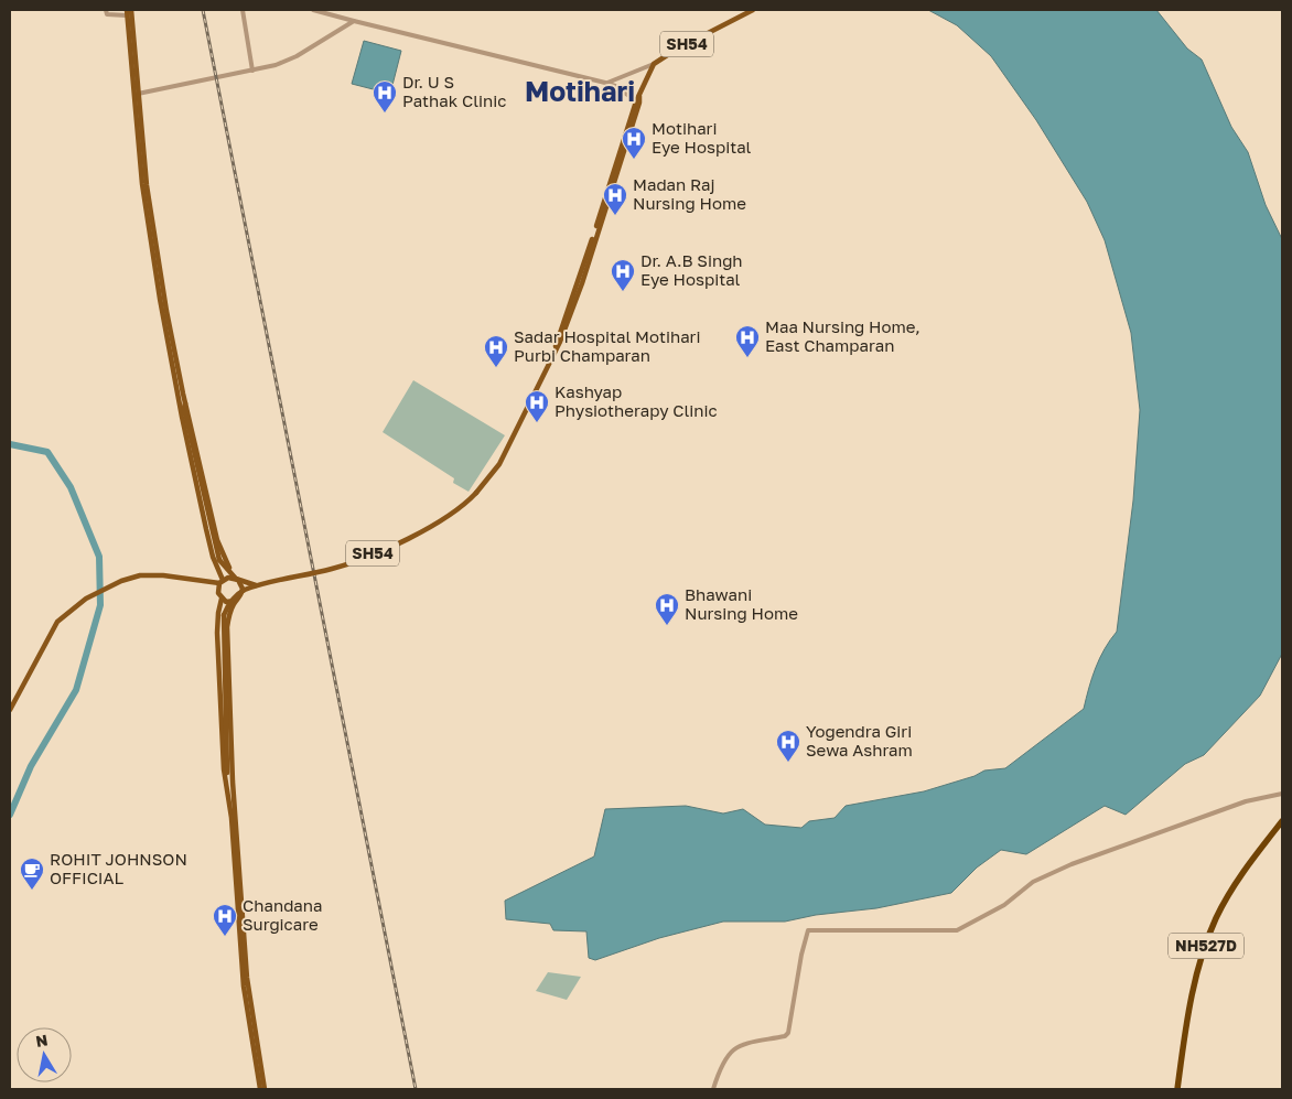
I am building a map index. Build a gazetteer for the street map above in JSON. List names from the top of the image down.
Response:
{
  "streets": {
    "highway": ["NH527D"],
    "main road": ["SH54"]
  },
  "districts": ["Motihari"],
  "places": {
    "hospital": [
      "Dr. U S Pathak Clinic",
      "Motihari Eye Hospital",
      "Madan Raj Nursing Home",
      "Dr. A.B Singh Eye Hospital",
      "Maa Nursing Home, East Champaran",
      "Sadar Hospital Motihari Purbi Champaran",
      "Kashyap Physiotherapy Clinic",
      "Bhawani Nursing Home",
      "Yogendra Giri Sewa Ashram",
      "Chandana Surgicare"
    ],
    "cafe": ["ROHIT JOHNSON OFFICIAL"]
  },
  "north": "top"
}
